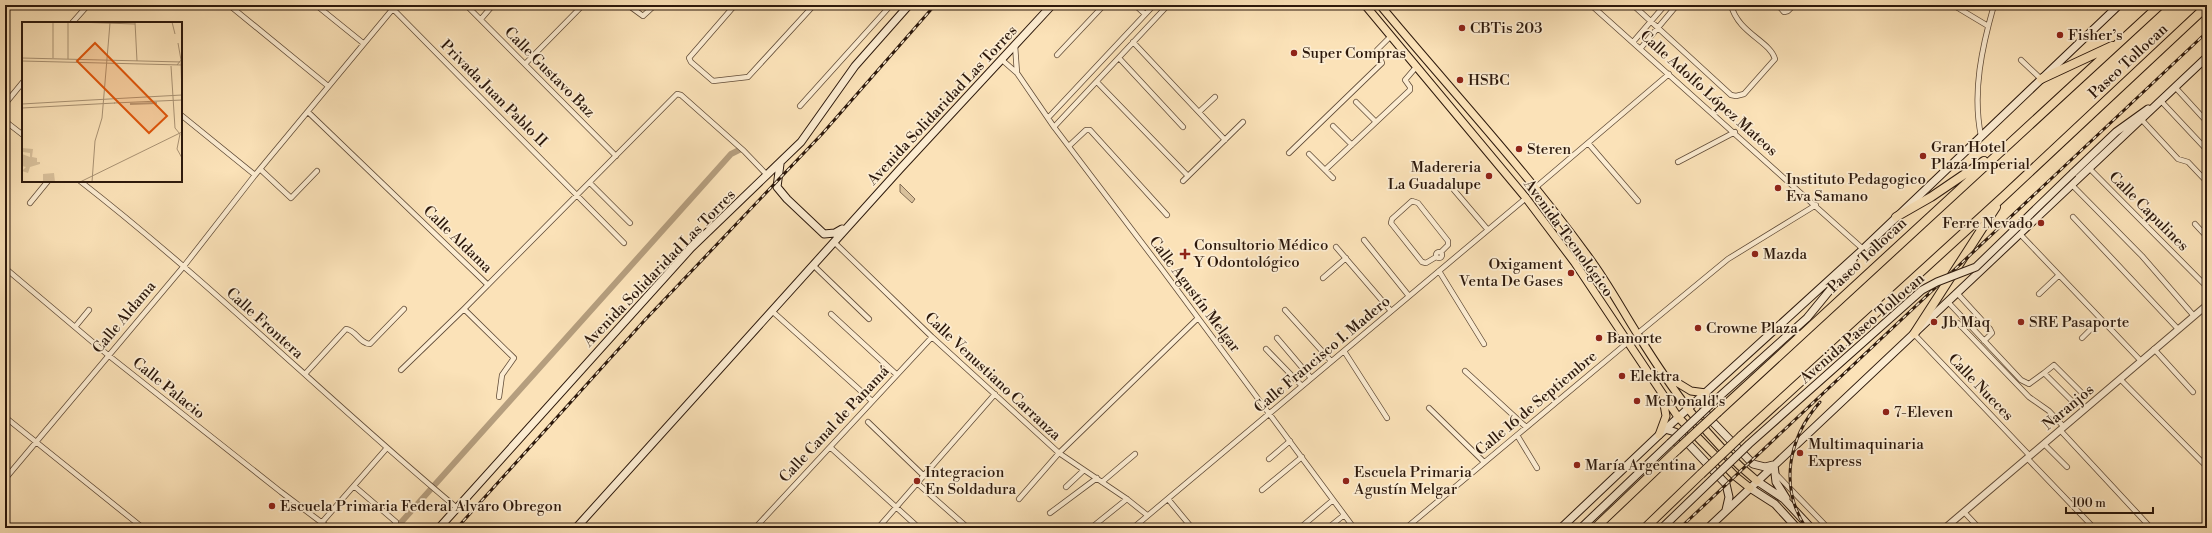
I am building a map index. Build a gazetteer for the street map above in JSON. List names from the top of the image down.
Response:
{
  "streets": {
    "highway": ["Paseo Tollocan"],
    "main road": ["Avenida Solidaridad Las Torres", "Avenida Tecnológico", "Avenida Paseo Tollocan"],
    "street": [
      "Calle Gustavo Baz",
      "Privada Juan Pablo II",
      "Calle Adolfo López Mateos",
      "Calle Capulines",
      "Calle Aldama",
      "Calle Agustín Melgar",
      "Calle Frontera",
      "Calle Francisco I. Madero",
      "Calle Venustiano Carranza",
      "Calle Nueces",
      "Calle Palacio",
      "Calle 16 de Septiembre",
      "Naranjos",
      "Calle Canal de Panamá"
    ]
  },
  "crossings": [
    ["Privada Juan Pablo II", "Calle Aldama"],
    ["Avenida Solidaridad Las Torres", "Calle Agustín Melgar"],
    ["Avenida Solidaridad Las Torres", "Calle Frontera"],
    ["Avenida Solidaridad Las Torres", "Calle Venustiano Carranza"],
    ["Calle Capulines", "Avenida Paseo Tollocan"],
    ["Avenida Tecnológico", "Avenida Paseo Tollocan"],
    ["Avenida Tecnológico", "Calle Francisco I. Madero"],
    ["Avenida Tecnológico", "Calle 16 de Septiembre"],
    ["Calle Aldama", "Calle Frontera"],
    ["Calle Aldama", "Calle Palacio"],
    ["Calle Agustín Melgar", "Calle Francisco I. Madero"],
    ["Avenida Paseo Tollocan", "Calle Nueces"],
    ["Calle Francisco I. Madero", "Calle Venustiano Carranza"],
    ["Calle Venustiano Carranza", "Calle Canal de Panamá"],
    ["Calle Nueces", "Naranjos"]
  ],
  "places": {
    "other": [
      "CBTis 203",
      "Fisher’s",
      "Super Compras",
      "HSBC",
      "Steren",
      "Gran Hotel Plaza Imperial",
      "Madereria La Guadalupe",
      "Instituto Pedagogico Eva Samano",
      "Ferre Nevado",
      "Mazda",
      "Oxigament Venta De Gases",
      "Jb Maq",
      "SRE Pasaporte",
      "Crowne Plaza",
      "Banorte",
      "Elektra",
      "McDonald's",
      "7-Eleven",
      "Multimaquinaria Express",
      "María Argentina",
      "Integracion En Soldadura",
      "Escuela Primaria Agustín Melgar",
      "Escuela Primaria Federal Alvaro Obregon"
    ],
    "health": ["Consultorio Médico Y Odontológico"]
  },
  "scale_bar": "100 m"
}
